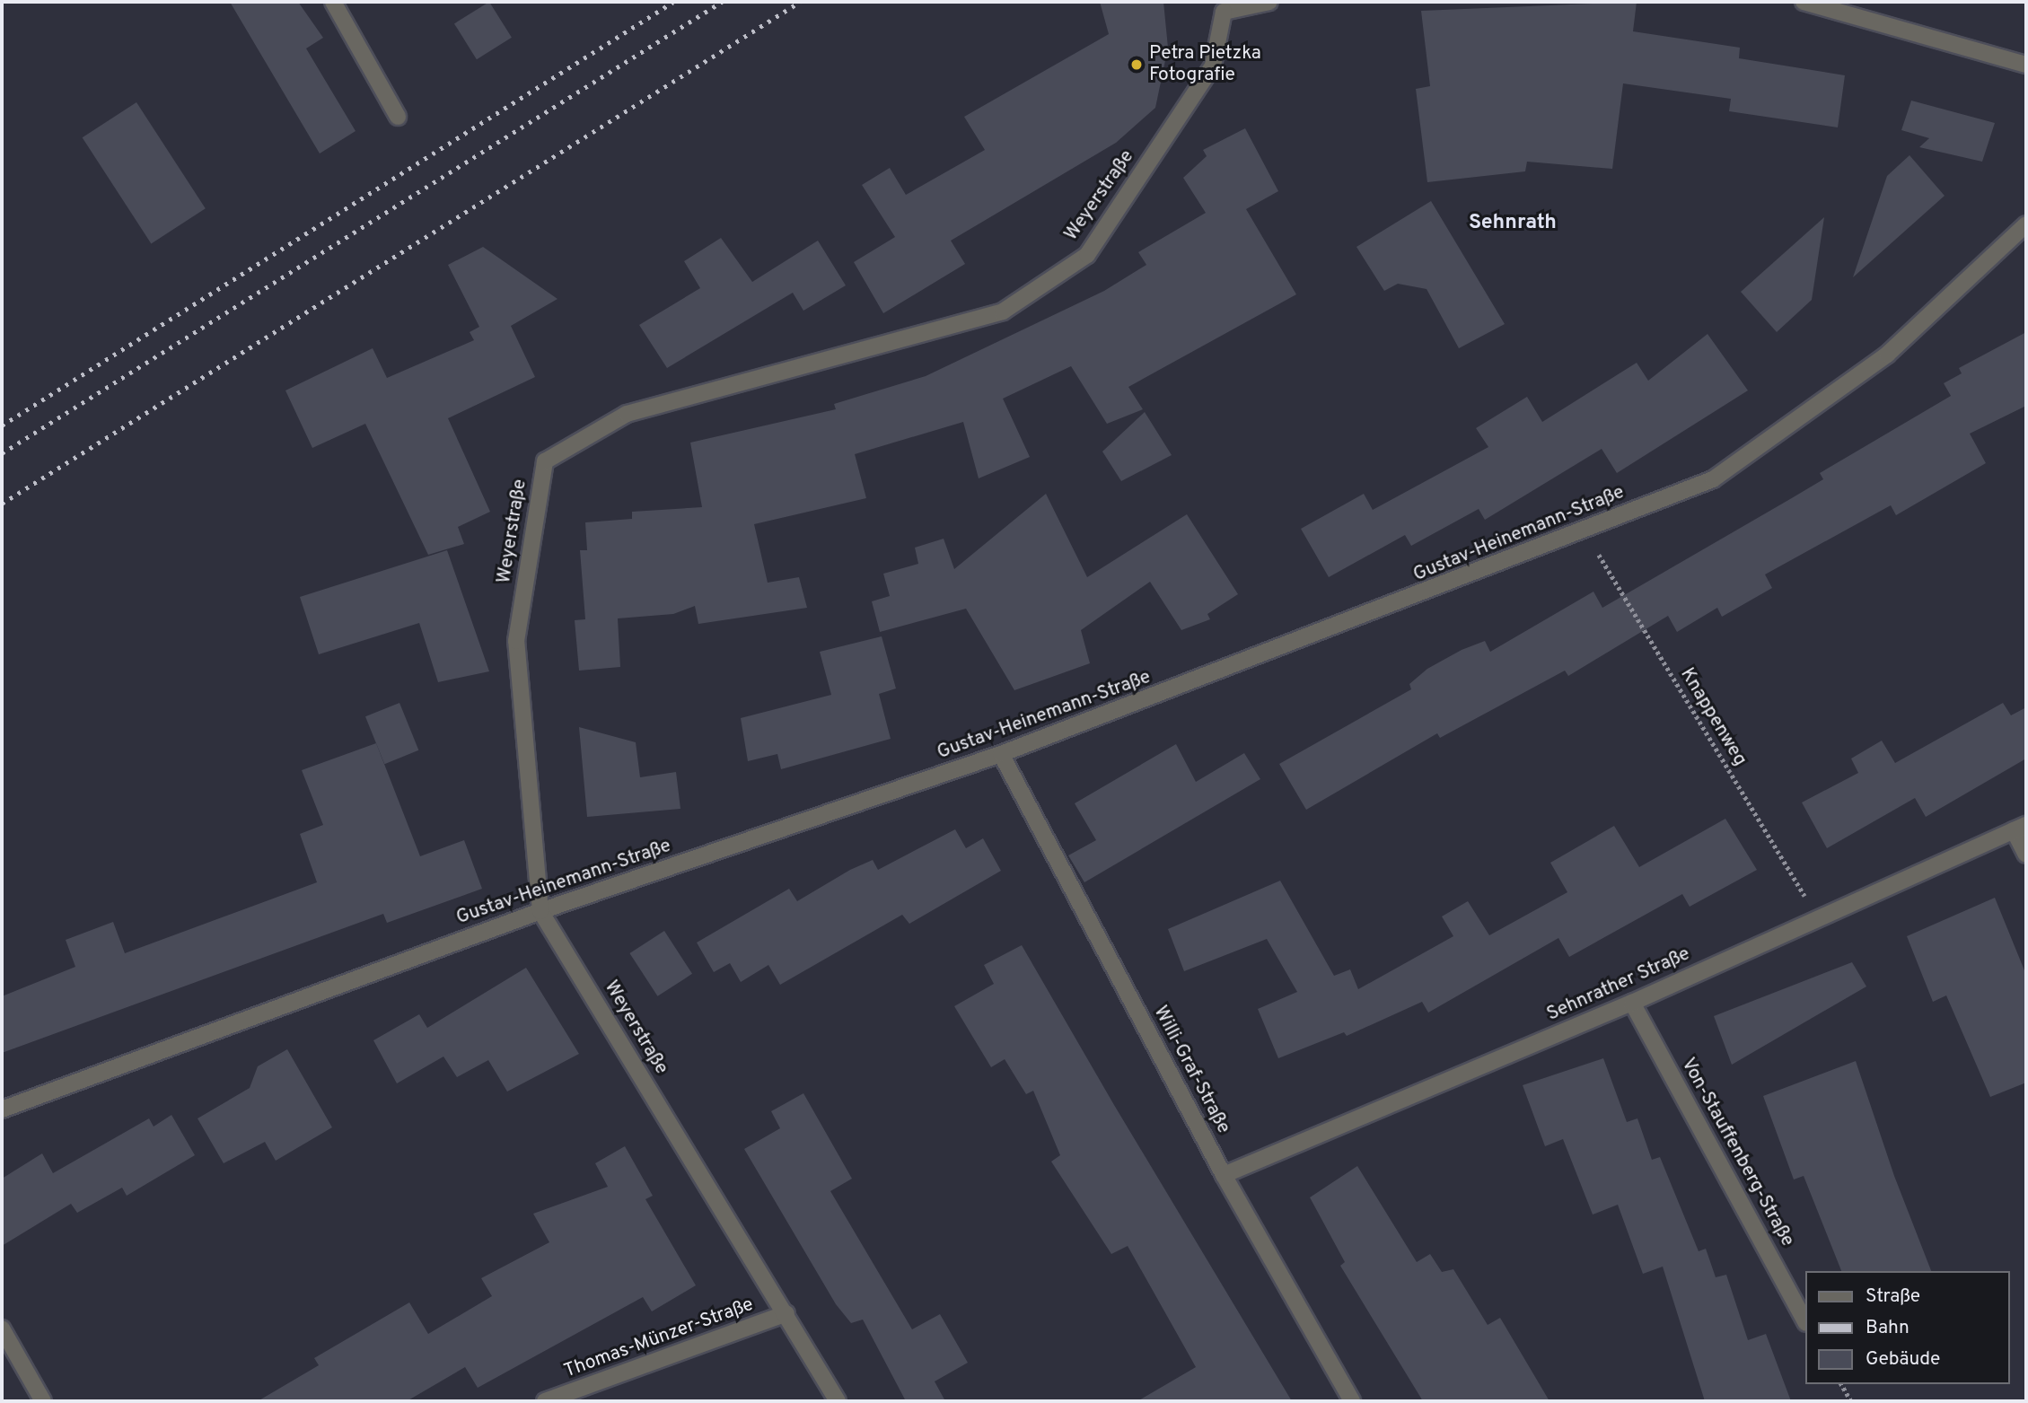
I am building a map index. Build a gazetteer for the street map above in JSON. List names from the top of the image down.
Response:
{
  "streets": {
    "street": [
      "Weyerstraße",
      "Gustav-Heinemann-Straße",
      "Sehnrather Straße",
      "Willi-Graf-Straße",
      "Von-Stauffenberg-Straße",
      "Thomas-Münzer-Straße"
    ],
    "path": ["Knappenweg"]
  },
  "crossings": [
    ["Weyerstraße", "Gustav-Heinemann-Straße"],
    ["Weyerstraße", "Thomas-Münzer-Straße"],
    ["Gustav-Heinemann-Straße", "Knappenweg"],
    ["Gustav-Heinemann-Straße", "Willi-Graf-Straße"],
    ["Knappenweg", "Sehnrather Straße"],
    ["Sehnrather Straße", "Willi-Graf-Straße"],
    ["Sehnrather Straße", "Von-Stauffenberg-Straße"]
  ],
  "districts": ["Sehnrath"],
  "places": ["Petra Pietzka Fotografie"],
  "legend": ["Straße", "Bahn", "Gebäude"]
}
